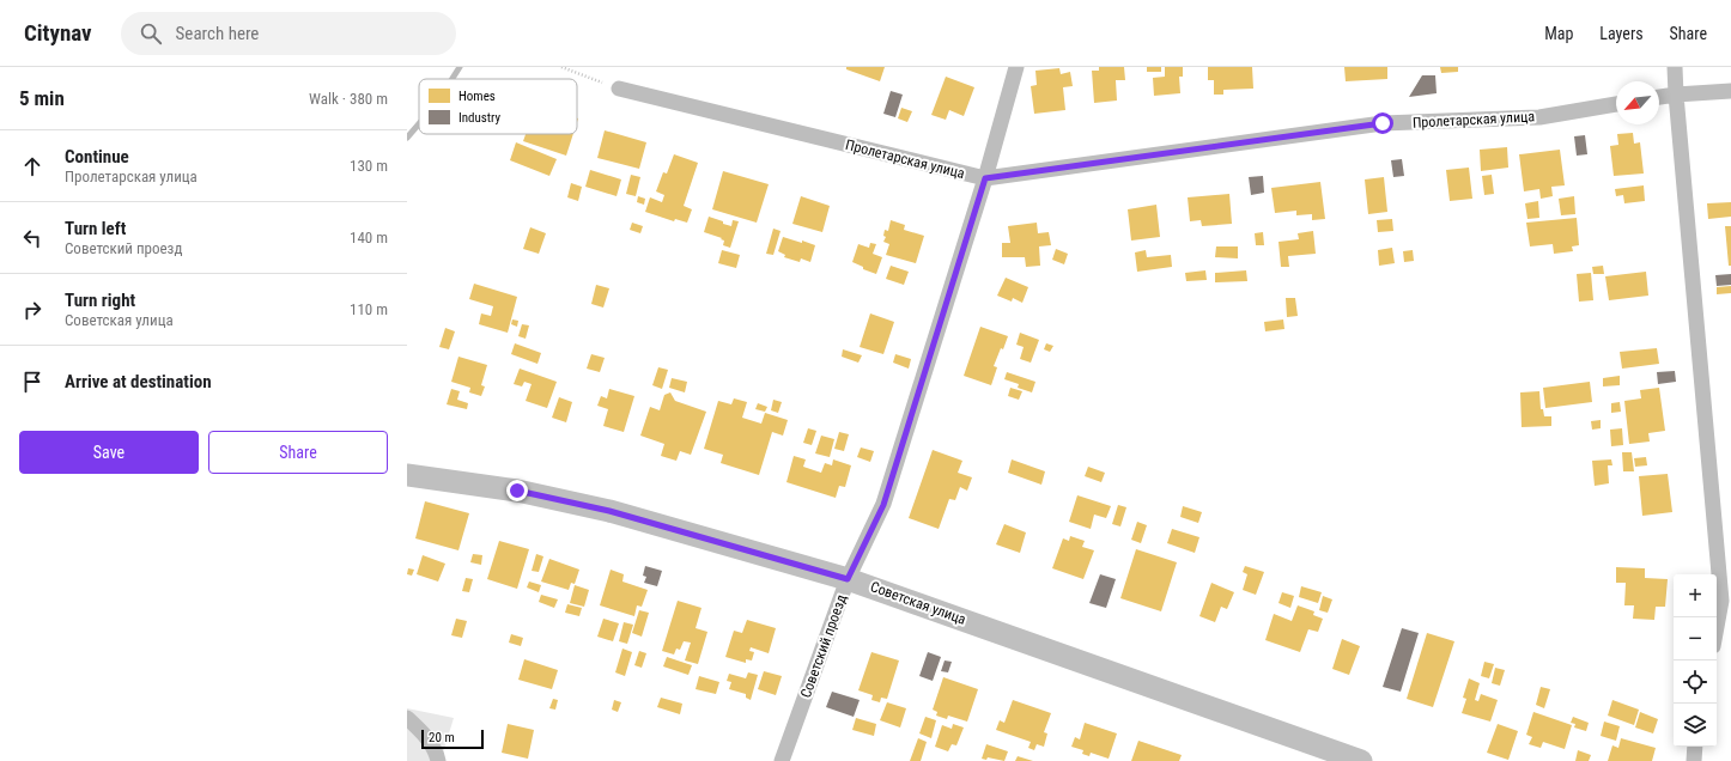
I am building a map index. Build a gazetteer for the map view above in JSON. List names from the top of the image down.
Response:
{
  "streets": {
    "street": ["Пролетарская улица", "Советская улица", "Советский проезд"]
  },
  "crossings": [
    ["Пролетарская улица", "Советский проезд"],
    ["Советская улица", "Советский проезд"]
  ],
  "legend": ["Homes", "Industry"],
  "scale_bar": "20 m",
  "north": "bottom left",
  "page": {
    "header": "Citynav",
    "search": "Search here",
    "nav": ["Map", "Layers", "Share"],
    "heading": ["5 min", "Walk · 380 m"],
    "list": [
      ["Continue", "Пролетарская улица", "130 m"],
      ["Turn left", "Советский проезд", "140 m"],
      ["Turn right", "Советская улица", "110 m"],
      "Arrive at destination"
    ],
    "buttons": ["Save", "Share"],
    "map_buttons": ["+", "−"],
    "scale": "20 m"
  }
}
